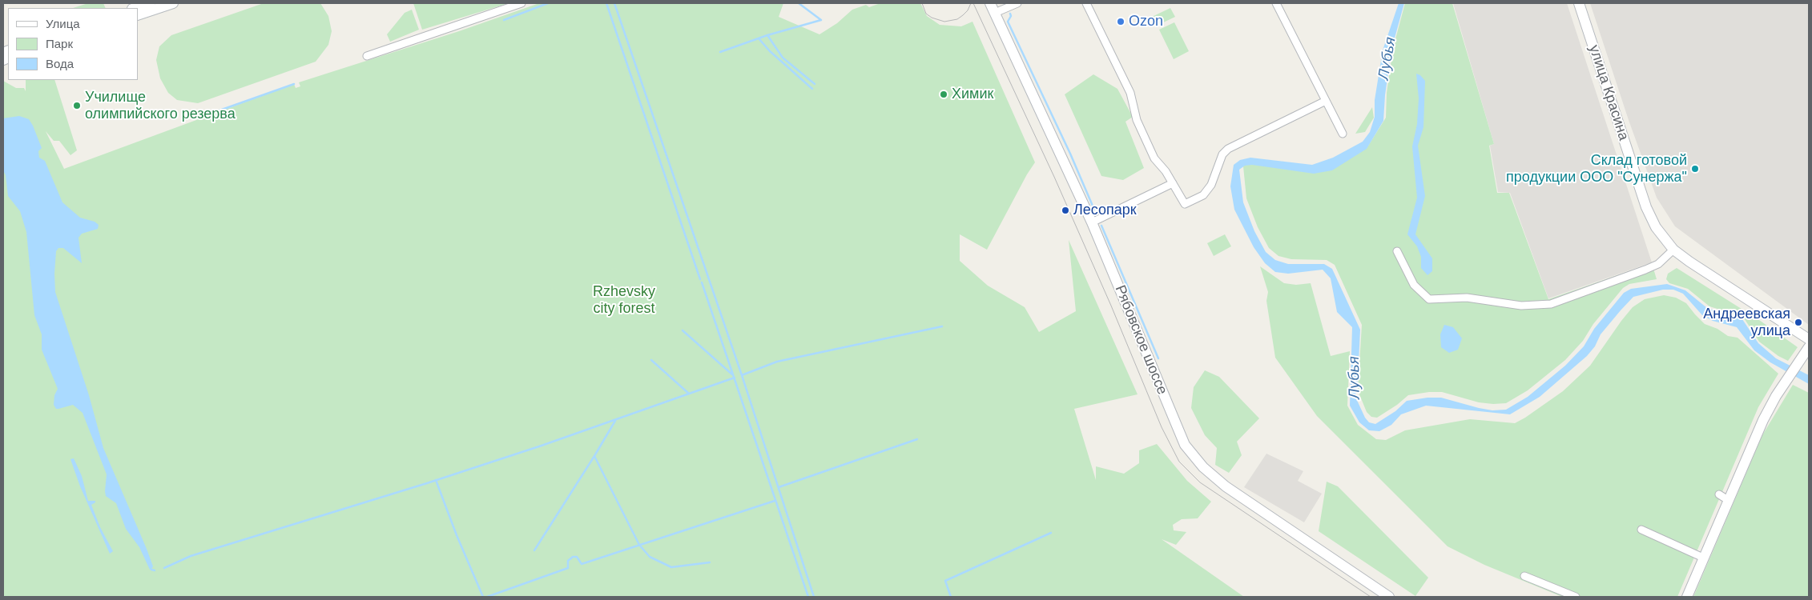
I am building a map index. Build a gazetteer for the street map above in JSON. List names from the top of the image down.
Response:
{
  "streets": {
    "main road": ["улица Красина", "Рябовское шоссе"]
  },
  "water": ["Лубья"],
  "parks": ["Rzhevsky city forest"],
  "places": [
    "Ozon",
    "Химик",
    "Училище олимпийского резерва",
    "Склад готовой продукции ООО \"Сунержа\"",
    "Лесопарк",
    "Андреевская улица"
  ],
  "legend": ["Улица", "Парк", "Вода"]
}
